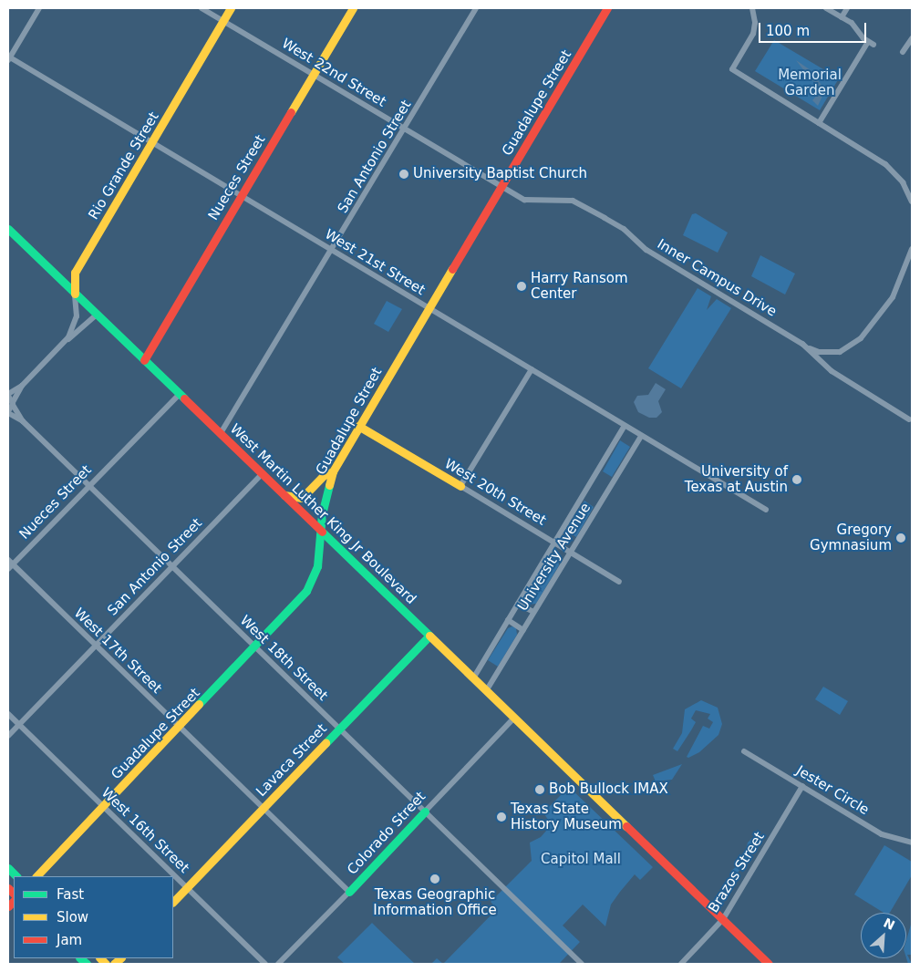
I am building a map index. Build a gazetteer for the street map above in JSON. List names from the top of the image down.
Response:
{
  "streets": {
    "main road": [
      "Guadalupe Street",
      "Rio Grande Street",
      "Nueces Street",
      "West 20th Street",
      "West Martin Luther King Jr Boulevard",
      "Lavaca Street",
      "Colorado Street"
    ],
    "street": [
      "West 22nd Street",
      "San Antonio Street",
      "West 21st Street",
      "Inner Campus Drive",
      "University Avenue",
      "West 17th Street",
      "West 18th Street",
      "Jester Circle",
      "West 16th Street",
      "Brazos Street"
    ]
  },
  "crossings": [
    ["West 22nd Street", "Guadalupe Street"],
    ["West 22nd Street", "San Antonio Street"],
    ["West 22nd Street", "Rio Grande Street"],
    ["West 22nd Street", "Nueces Street"],
    ["West 22nd Street", "Inner Campus Drive"],
    ["Guadalupe Street", "West 21st Street"],
    ["Guadalupe Street", "Inner Campus Drive"],
    ["Guadalupe Street", "West 20th Street"],
    ["Guadalupe Street", "West Martin Luther King Jr Boulevard"],
    ["Guadalupe Street", "West 17th Street"],
    ["Guadalupe Street", "West 18th Street"],
    ["Guadalupe Street", "West 16th Street"],
    ["San Antonio Street", "West 21st Street"],
    ["San Antonio Street", "West Martin Luther King Jr Boulevard"],
    ["San Antonio Street", "West 17th Street"],
    ["San Antonio Street", "West 18th Street"],
    ["San Antonio Street", "West 16th Street"],
    ["Rio Grande Street", "West 21st Street"],
    ["Rio Grande Street", "West Martin Luther King Jr Boulevard"],
    ["Rio Grande Street", "West 18th Street"],
    ["Nueces Street", "West 21st Street"],
    ["Nueces Street", "West Martin Luther King Jr Boulevard"],
    ["Nueces Street", "West 17th Street"],
    ["Nueces Street", "West 18th Street"],
    ["West 21st Street", "University Avenue"],
    ["West 20th Street", "University Avenue"],
    ["West Martin Luther King Jr Boulevard", "University Avenue"],
    ["West Martin Luther King Jr Boulevard", "Lavaca Street"],
    ["West Martin Luther King Jr Boulevard", "Colorado Street"],
    ["West Martin Luther King Jr Boulevard", "Brazos Street"],
    ["West 17th Street", "Lavaca Street"],
    ["West 17th Street", "Colorado Street"],
    ["West 18th Street", "Lavaca Street"],
    ["West 18th Street", "Colorado Street"],
    ["Lavaca Street", "West 16th Street"],
    ["Jester Circle", "Brazos Street"]
  ],
  "parks": ["Memorial Garden", "Capitol Mall"],
  "places": [
    "University Baptist Church",
    "Harry Ransom Center",
    "University of Texas at Austin",
    "Gregory Gymnasium",
    "Bob Bullock IMAX",
    "Texas State History Museum",
    "Texas Geographic Information Office"
  ],
  "legend": ["Fast", "Slow", "Jam"],
  "scale_bar": "100 m",
  "north": "top right"
}
